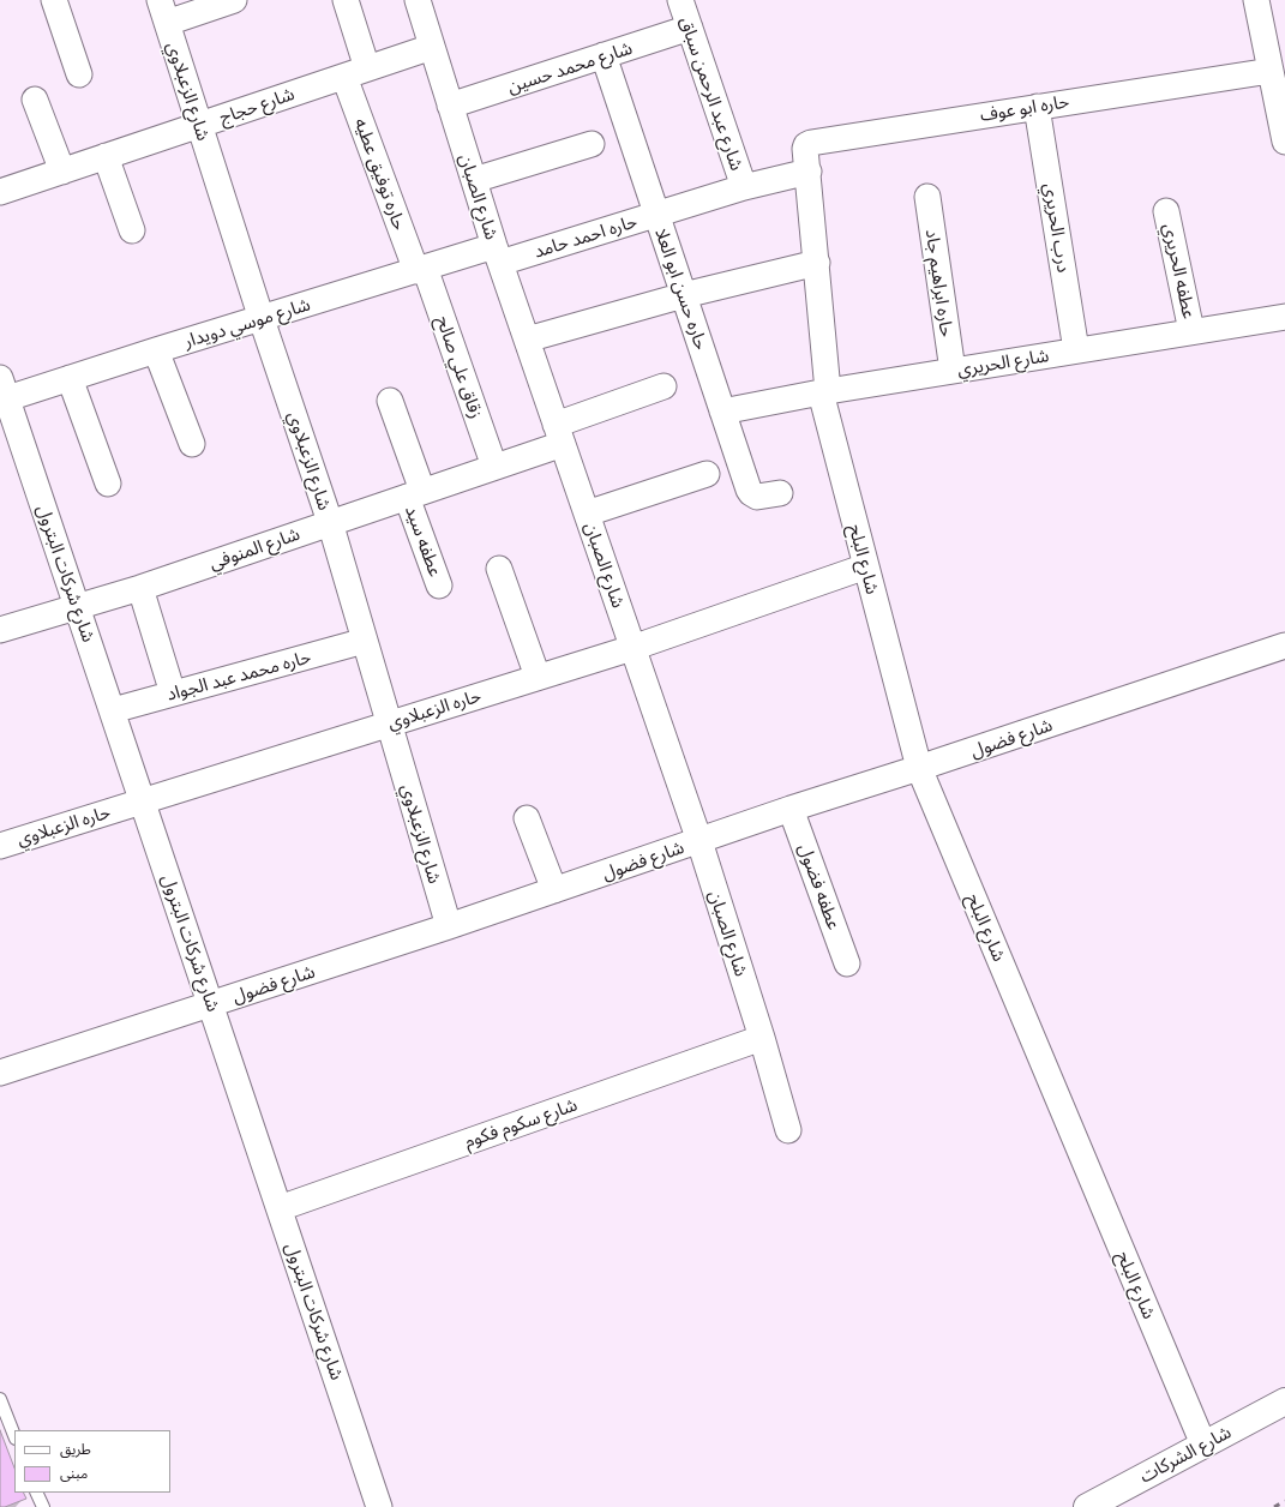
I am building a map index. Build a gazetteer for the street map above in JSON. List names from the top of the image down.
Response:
{
  "streets": {
    "main road": ["شارع الشركات"],
    "street": [
      "شارع محمد حسين",
      "شارع الزعبلاوي",
      "شارع عبد الرحمن سباق",
      "شارع حجاج",
      "حاره ابو عوف",
      "حاره توفيق عطيه",
      "شارع الصبان",
      "درب الحريري",
      "حاره احمد حامد",
      "عطفه الحريري",
      "حاره ابراهيم جاد",
      "حاره حسن ابو العلا",
      "شارع موسي دويدار",
      "شارع الحريري",
      "زقاق علي صالح",
      "عطفه سيد",
      "شارع المنوفي",
      "شارع البلح",
      "شارع شركات البترول",
      "حاره محمد عبد الجواد",
      "حاره الزعبلاوي",
      "شارع فضول",
      "عطفه فضول",
      "شارع سكوم فكوم"
    ]
  },
  "crossings": [
    ["شارع محمد حسين", "شارع عبد الرحمن سباق"],
    ["شارع محمد حسين", "شارع الصبان"],
    ["شارع محمد حسين", "حاره حسن ابو العلا"],
    ["شارع الزعبلاوي", "شارع حجاج"],
    ["شارع الزعبلاوي", "شارع موسي دويدار"],
    ["شارع الزعبلاوي", "شارع المنوفي"],
    ["شارع الزعبلاوي", "حاره محمد عبد الجواد"],
    ["شارع الزعبلاوي", "حاره الزعبلاوي"],
    ["شارع الزعبلاوي", "شارع فضول"],
    ["شارع عبد الرحمن سباق", "حاره احمد حامد"],
    ["شارع حجاج", "حاره توفيق عطيه"],
    ["شارع حجاج", "شارع الصبان"],
    ["حاره ابو عوف", "درب الحريري"],
    ["حاره ابو عوف", "حاره احمد حامد"],
    ["حاره ابو عوف", "شارع البلح"],
    ["حاره توفيق عطيه", "شارع موسي دويدار"],
    ["حاره توفيق عطيه", "زقاق علي صالح"],
    ["شارع الصبان", "حاره احمد حامد"],
    ["شارع الصبان", "شارع موسي دويدار"],
    ["شارع الصبان", "شارع المنوفي"],
    ["شارع الصبان", "حاره الزعبلاوي"],
    ["شارع الصبان", "شارع فضول"],
    ["شارع الصبان", "شارع سكوم فكوم"],
    ["درب الحريري", "شارع الحريري"],
    ["حاره احمد حامد", "حاره حسن ابو العلا"],
    ["حاره احمد حامد", "شارع موسي دويدار"],
    ["حاره احمد حامد", "شارع البلح"],
    ["عطفه الحريري", "شارع الحريري"],
    ["حاره ابراهيم جاد", "شارع الحريري"],
    ["حاره حسن ابو العلا", "شارع الحريري"],
    ["شارع موسي دويدار", "زقاق علي صالح"],
    ["شارع موسي دويدار", "شارع شركات البترول"],
    ["شارع الحريري", "شارع البلح"],
    ["زقاق علي صالح", "شارع المنوفي"],
    ["عطفه سيد", "شارع المنوفي"],
    ["شارع المنوفي", "شارع شركات البترول"],
    ["شارع البلح", "حاره الزعبلاوي"],
    ["شارع البلح", "شارع فضول"],
    ["شارع البلح", "شارع الشركات"],
    ["شارع شركات البترول", "حاره محمد عبد الجواد"],
    ["شارع شركات البترول", "حاره الزعبلاوي"],
    ["شارع شركات البترول", "شارع فضول"],
    ["شارع شركات البترول", "شارع سكوم فكوم"],
    ["شارع فضول", "عطفه فضول"]
  ],
  "legend": ["طريق", "مبنى"]
}
